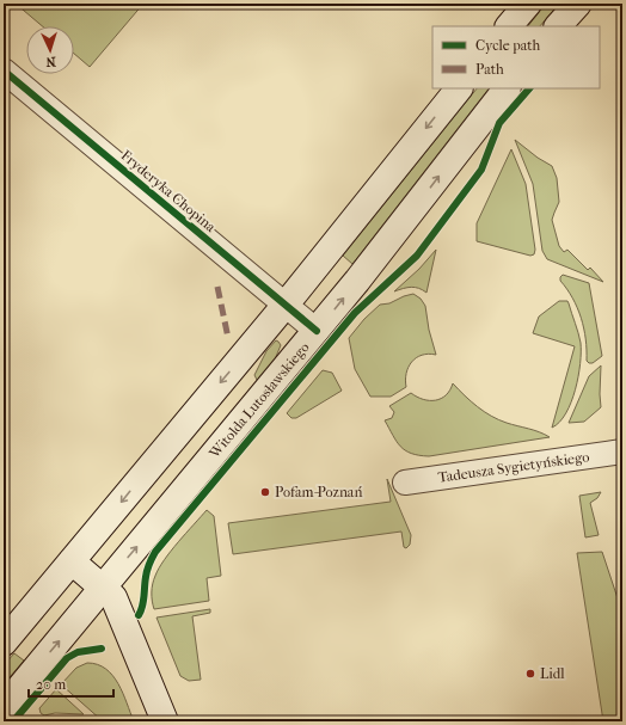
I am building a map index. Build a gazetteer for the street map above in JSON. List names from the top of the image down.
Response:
{
  "streets": {
    "main road": ["Witolda Lutosławskiego"],
    "street": ["Fryderyka Chopina", "Tadeusza Sygietyńskiego"]
  },
  "crossings": [
    ["Fryderyka Chopina", "Witolda Lutosławskiego"]
  ],
  "places": ["Pofam-Poznań", "Lidl"],
  "legend": ["Cycle path", "Path"],
  "scale_bar": "20 m",
  "north": "bottom"
}
